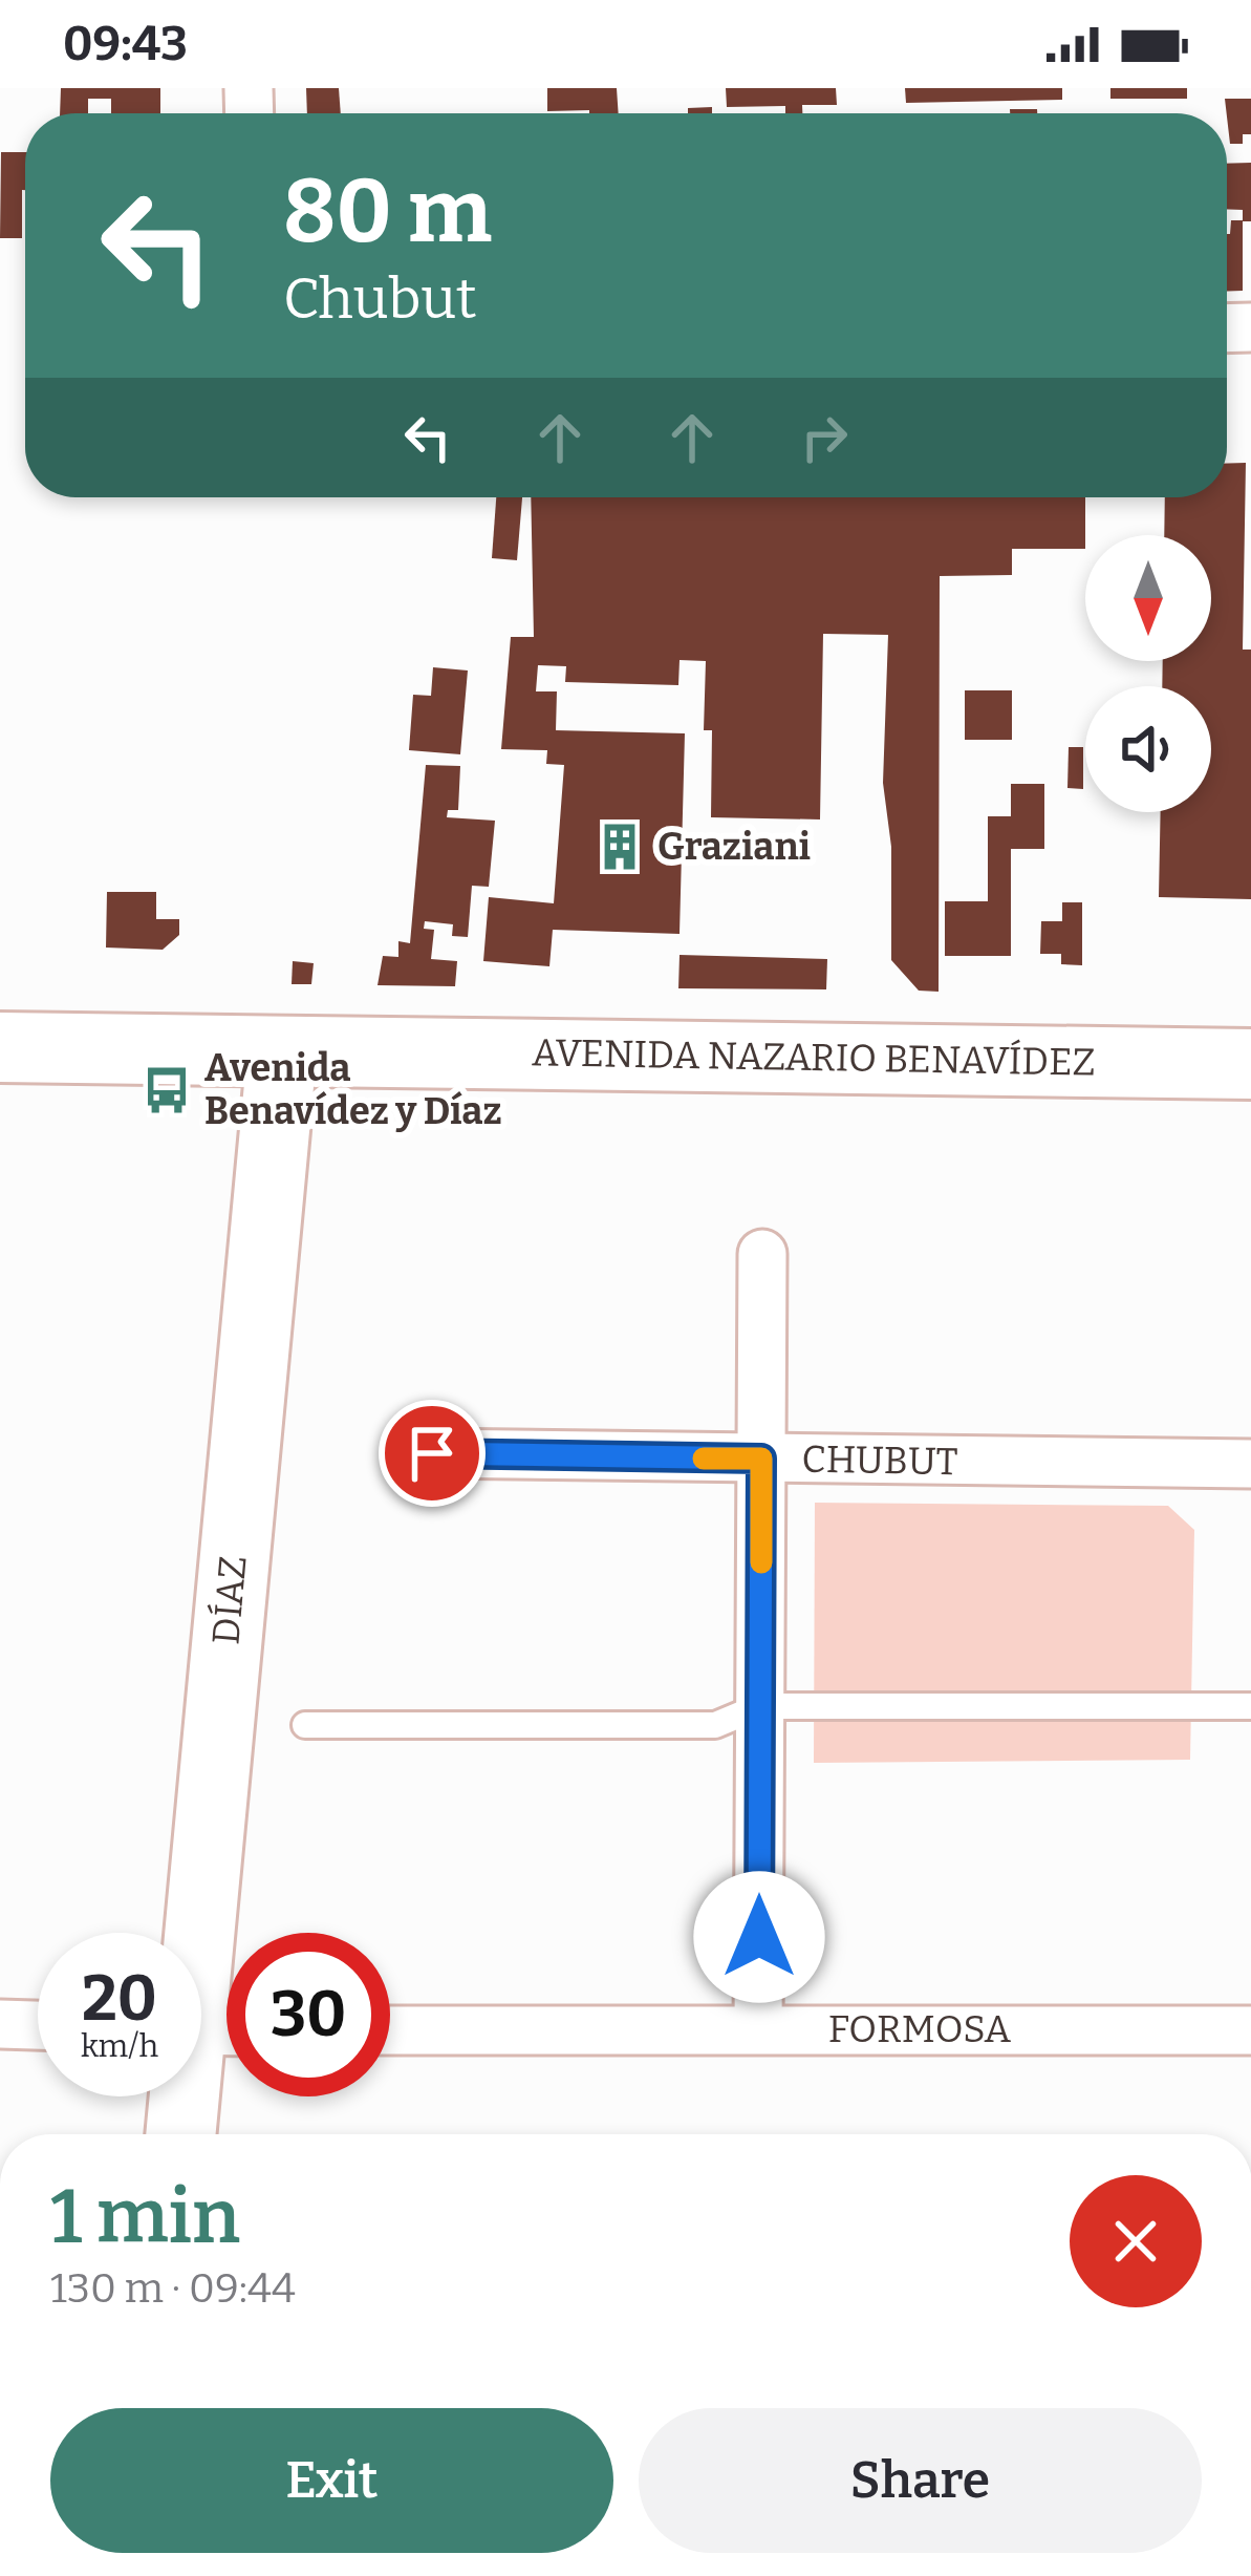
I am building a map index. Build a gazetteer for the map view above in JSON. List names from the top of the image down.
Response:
{
  "streets": {
    "main road": ["AVENIDA NAZARIO BENAVÍDEZ", "DÍAZ"],
    "street": ["CHUBUT", "FORMOSA"]
  },
  "crossings": [
    ["AVENIDA NAZARIO BENAVÍDEZ", "DÍAZ"]
  ],
  "places": {
    "building": ["Graziani"],
    "bus stop": ["Avenida Benavídez y Díaz"]
  },
  "north": "bottom",
  "page": {
    "status": "09:43",
    "turn": ["80 m", "Chubut"],
    "speed": "20 km/h",
    "limit": "30",
    "heading": ["1 min", "130 m · 09:44"],
    "buttons": ["Exit", "Share"]
  }
}
